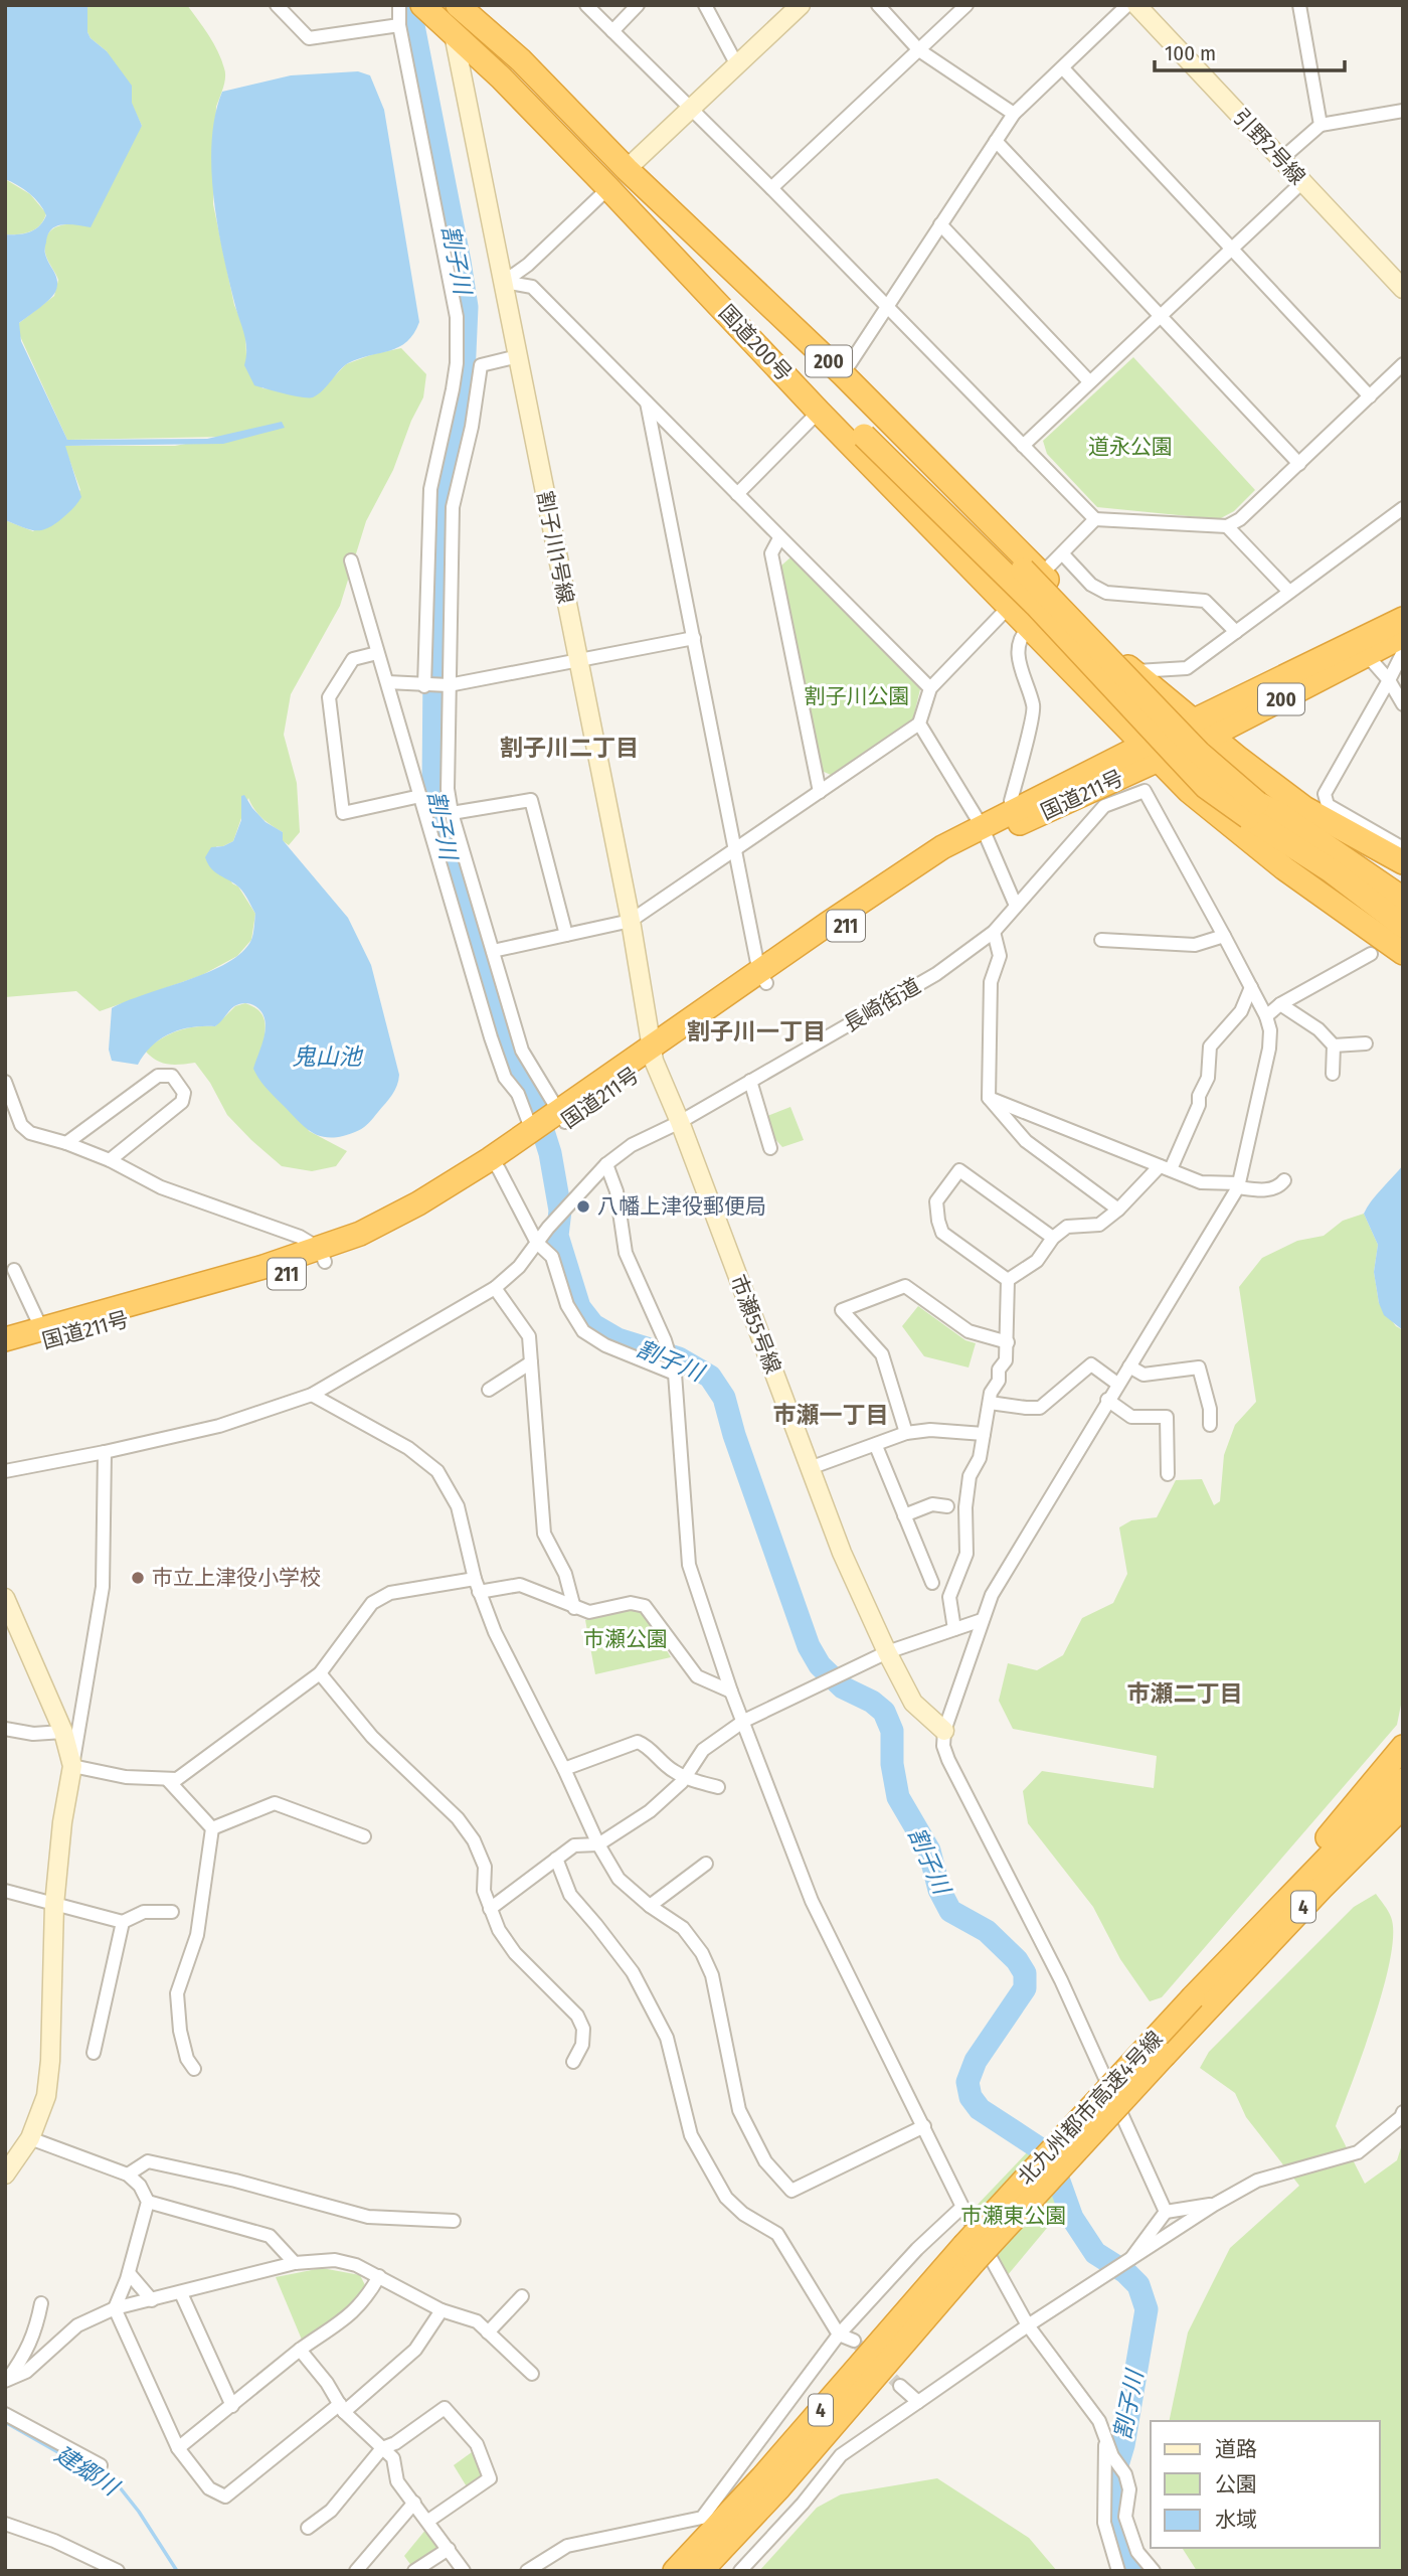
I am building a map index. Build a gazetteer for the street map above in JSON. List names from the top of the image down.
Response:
{
  "streets": {
    "highway": [
      "国道200号",
      "200",
      "国道211号",
      "211",
      "4",
      "北九州都市高速4号線"
    ],
    "street": [
      "引野2号線",
      "割子川1号線",
      "長崎街道",
      "市瀬55号線"
    ]
  },
  "crossings": [
    ["国道200号", "200"],
    ["国道200号", "割子川1号線"],
    ["国道200号", "国道211号"],
    ["200", "国道211号"],
    ["割子川1号線", "国道211号"],
    ["割子川1号線", "市瀬55号線"],
    ["国道211号", "市瀬55号線"],
    ["長崎街道", "市瀬55号線"]
  ],
  "districts": [
    "割子川二丁目",
    "割子川一丁目",
    "市瀬一丁目",
    "市瀬二丁目"
  ],
  "water": ["割子川", "鬼山池", "建郷川"],
  "parks": [
    "道永公園",
    "割子川公園",
    "市瀬公園",
    "市瀬東公園"
  ],
  "places": ["八幡上津役郵便局", "市立上津役小学校"],
  "legend": ["道路", "公園", "水域"],
  "scale_bar": "100 m"
}
